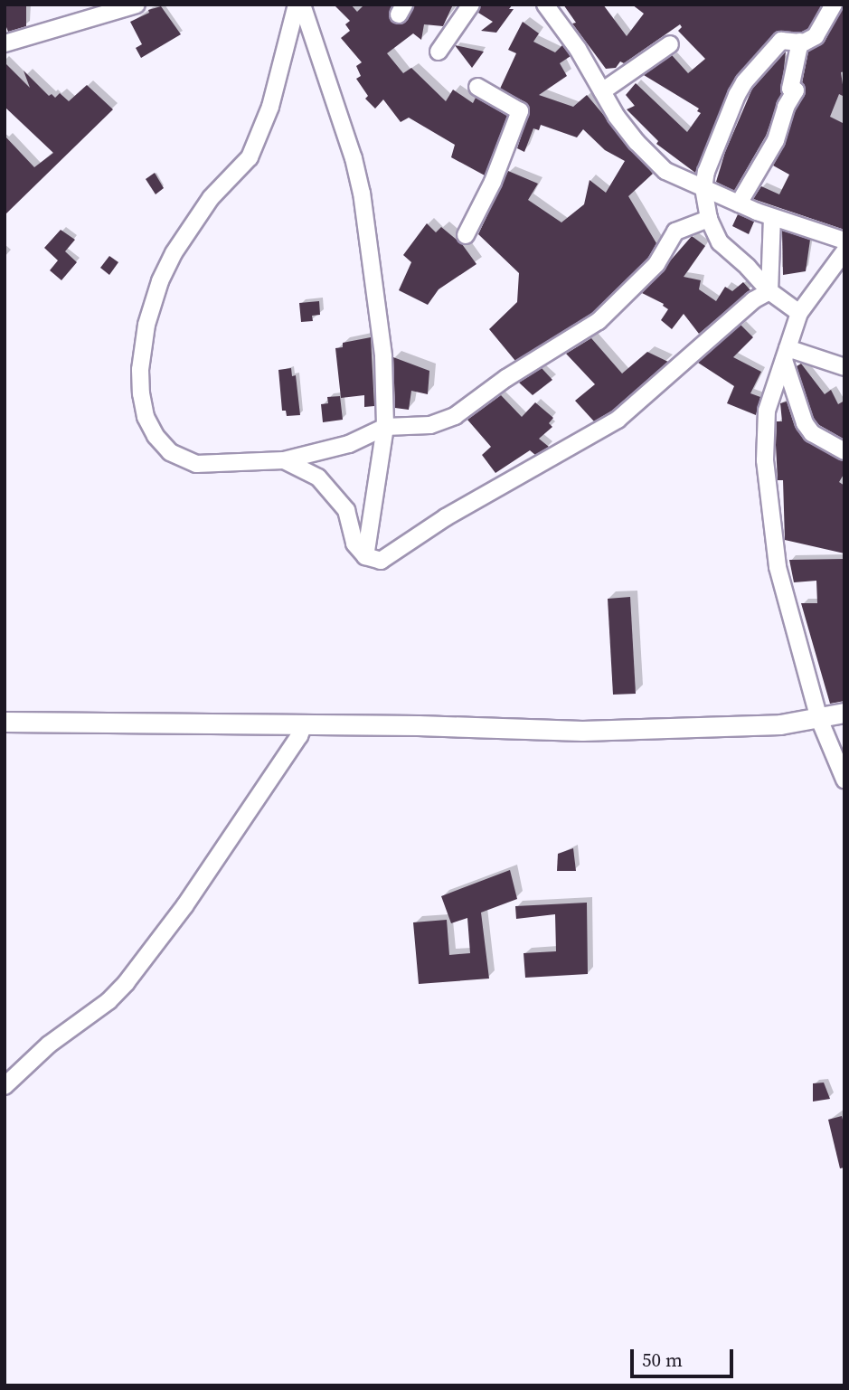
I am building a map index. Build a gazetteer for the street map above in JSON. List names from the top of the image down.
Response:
{
  "scale_bar": "50 m"
}
